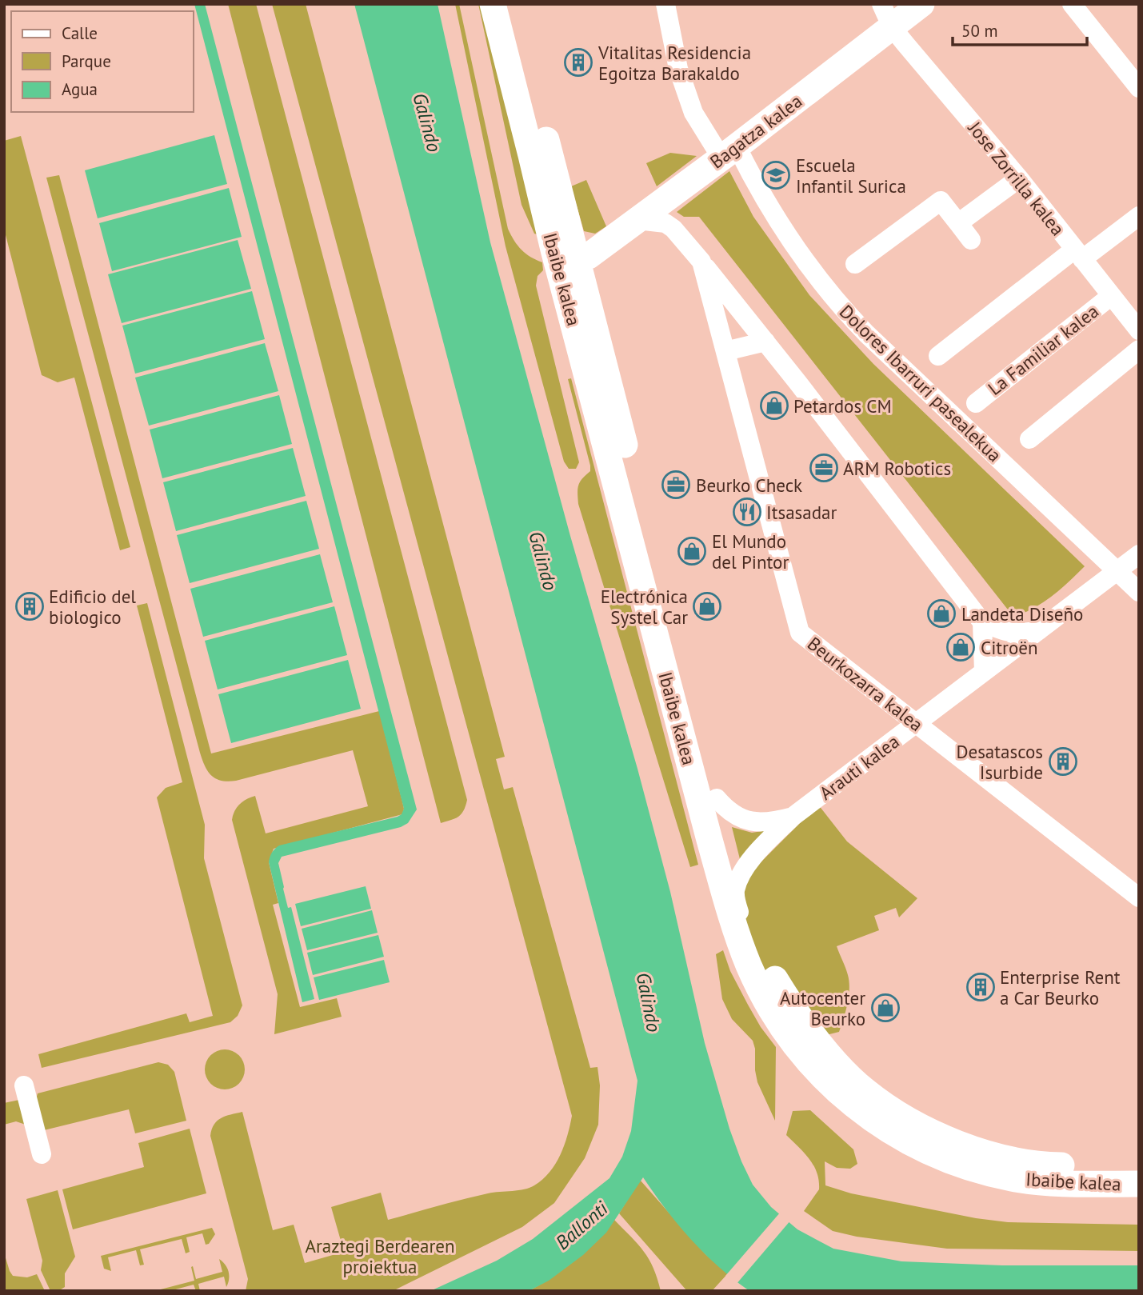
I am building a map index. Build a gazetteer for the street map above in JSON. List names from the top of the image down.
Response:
{
  "streets": {
    "main road": ["Bagatza kalea", "Ibaibe kalea"],
    "street": [
      "Jose Zorrilla kalea",
      "La Familiar kalea",
      "Dolores Ibarruri pasealekua",
      "Beurkozarra kalea",
      "Arauti kalea"
    ]
  },
  "crossings": [
    ["Bagatza kalea", "Jose Zorrilla kalea"],
    ["Bagatza kalea", "Ibaibe kalea"],
    ["Bagatza kalea", "Dolores Ibarruri pasealekua"],
    ["Bagatza kalea", "Beurkozarra kalea"],
    ["Jose Zorrilla kalea", "La Familiar kalea"],
    ["Ibaibe kalea", "Arauti kalea"],
    ["Dolores Ibarruri pasealekua", "Arauti kalea"],
    ["Beurkozarra kalea", "Arauti kalea"]
  ],
  "water": ["Galindo", "Ballonti"],
  "parks": ["Araztegi Berdearen proiektua"],
  "places": {
    "building": [
      "Vitalitas Residencia Egoitza Barakaldo",
      "Edificio del biologico",
      "Desatascos Isurbide",
      "Enterprise Rent a Car Beurko"
    ],
    "school or university": ["Escuela Infantil Surica"],
    "shop": [
      "Petardos CM",
      "El Mundo del Pintor",
      "Electrónica Systel Car",
      "Landeta Diseño",
      "Citroën",
      "Autocenter Beurko"
    ],
    "office": ["ARM Robotics", "Beurko Check"],
    "restaurant": ["Itsasadar"]
  },
  "legend": ["Calle", "Parque", "Agua"],
  "scale_bar": "50 m"
}
